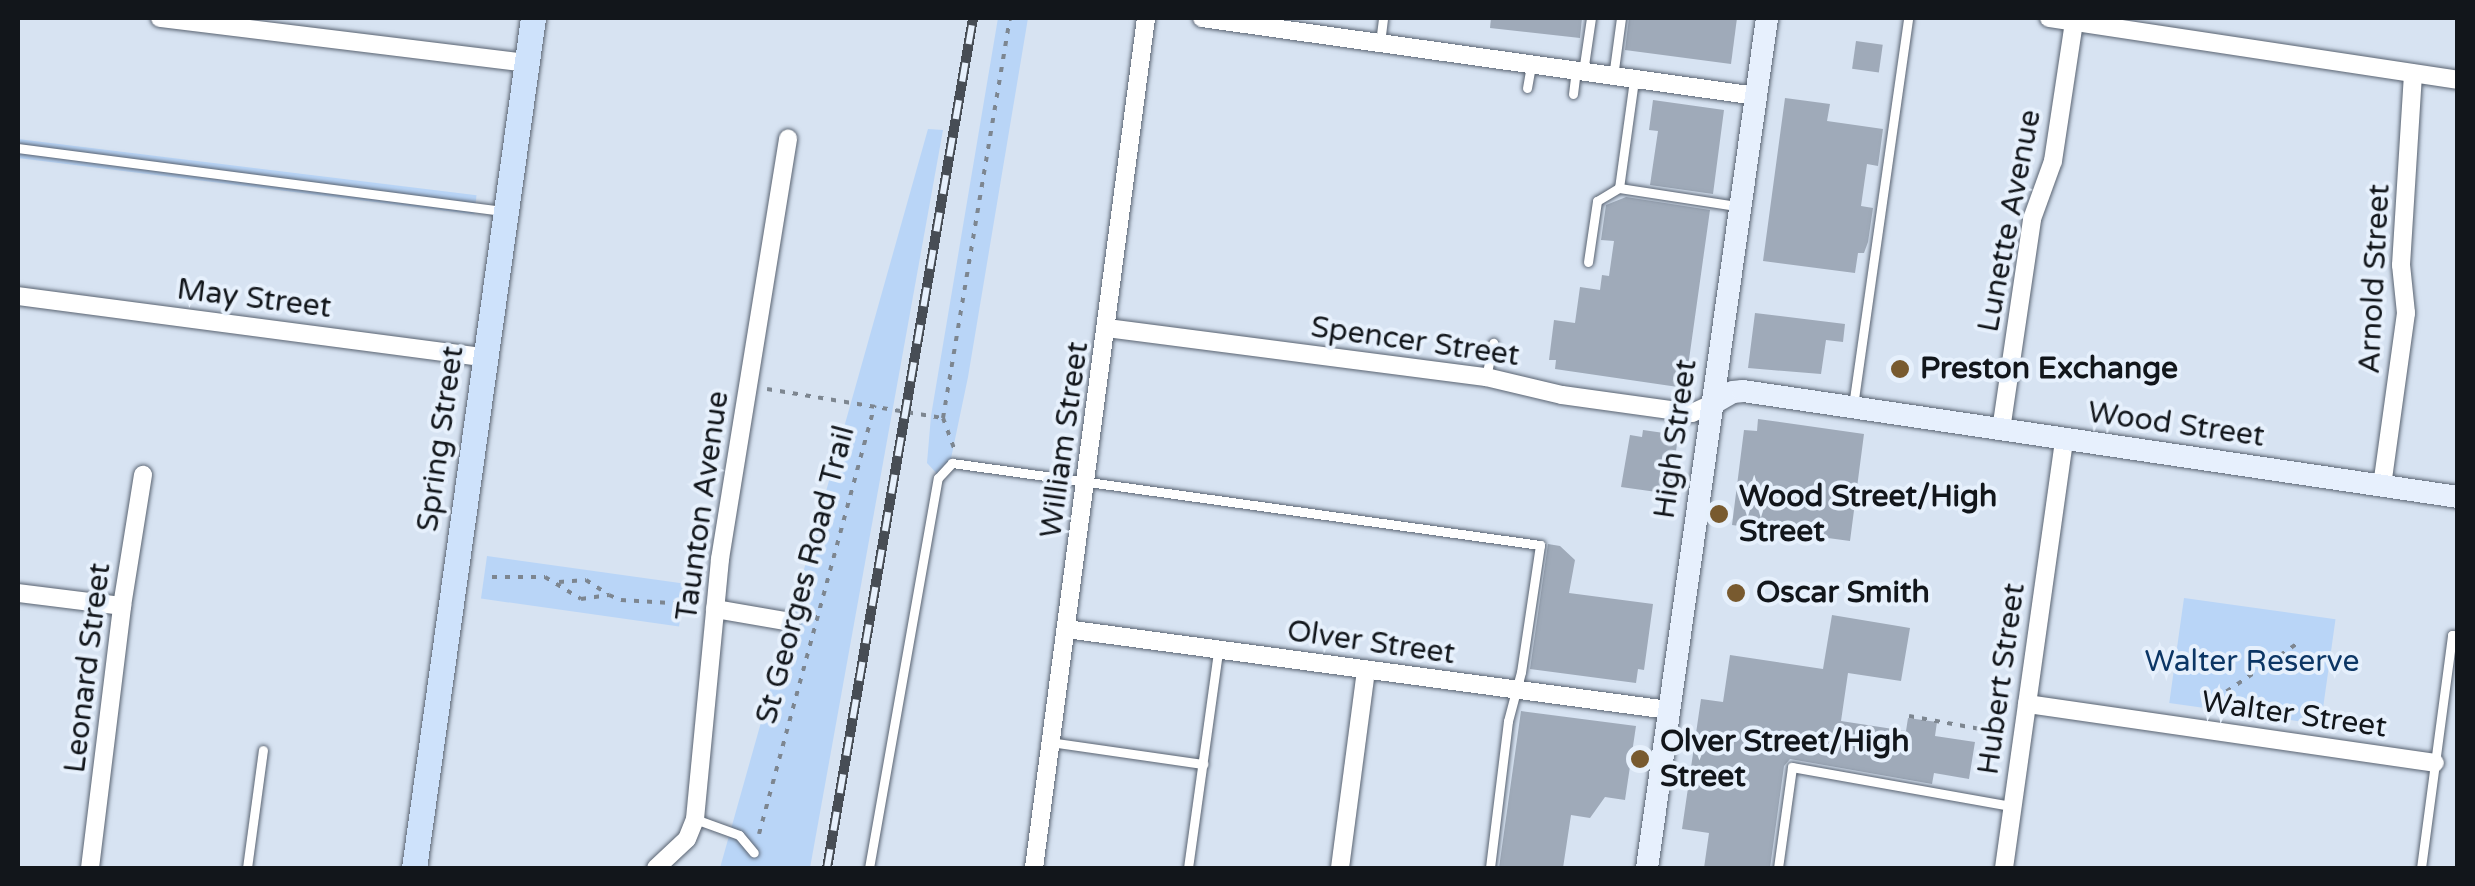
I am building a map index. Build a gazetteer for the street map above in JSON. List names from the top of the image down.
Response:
{
  "streets": {
    "main road": ["Wood Street", "Spring Street", "High Street"],
    "street": [
      "Lunette Avenue",
      "Arnold Street",
      "May Street",
      "Spencer Street",
      "William Street",
      "Taunton Avenue",
      "Olver Street",
      "Leonard Street",
      "Hubert Street",
      "Walter Street"
    ],
    "path": ["St Georges Road Trail"]
  },
  "crossings": [
    ["Lunette Avenue", "Wood Street"],
    ["Arnold Street", "Wood Street"],
    ["May Street", "Spring Street"],
    ["Spencer Street", "Wood Street"],
    ["Spencer Street", "High Street"],
    ["Spencer Street", "William Street"],
    ["Wood Street", "High Street"],
    ["Wood Street", "Hubert Street"],
    ["High Street", "Olver Street"],
    ["William Street", "Olver Street"],
    ["Hubert Street", "Walter Street"]
  ],
  "parks": ["Walter Reserve"],
  "places": [
    "Preston Exchange",
    "Wood Street/High Street",
    "Oscar Smith",
    "Olver Street/High Street"
  ]
}
